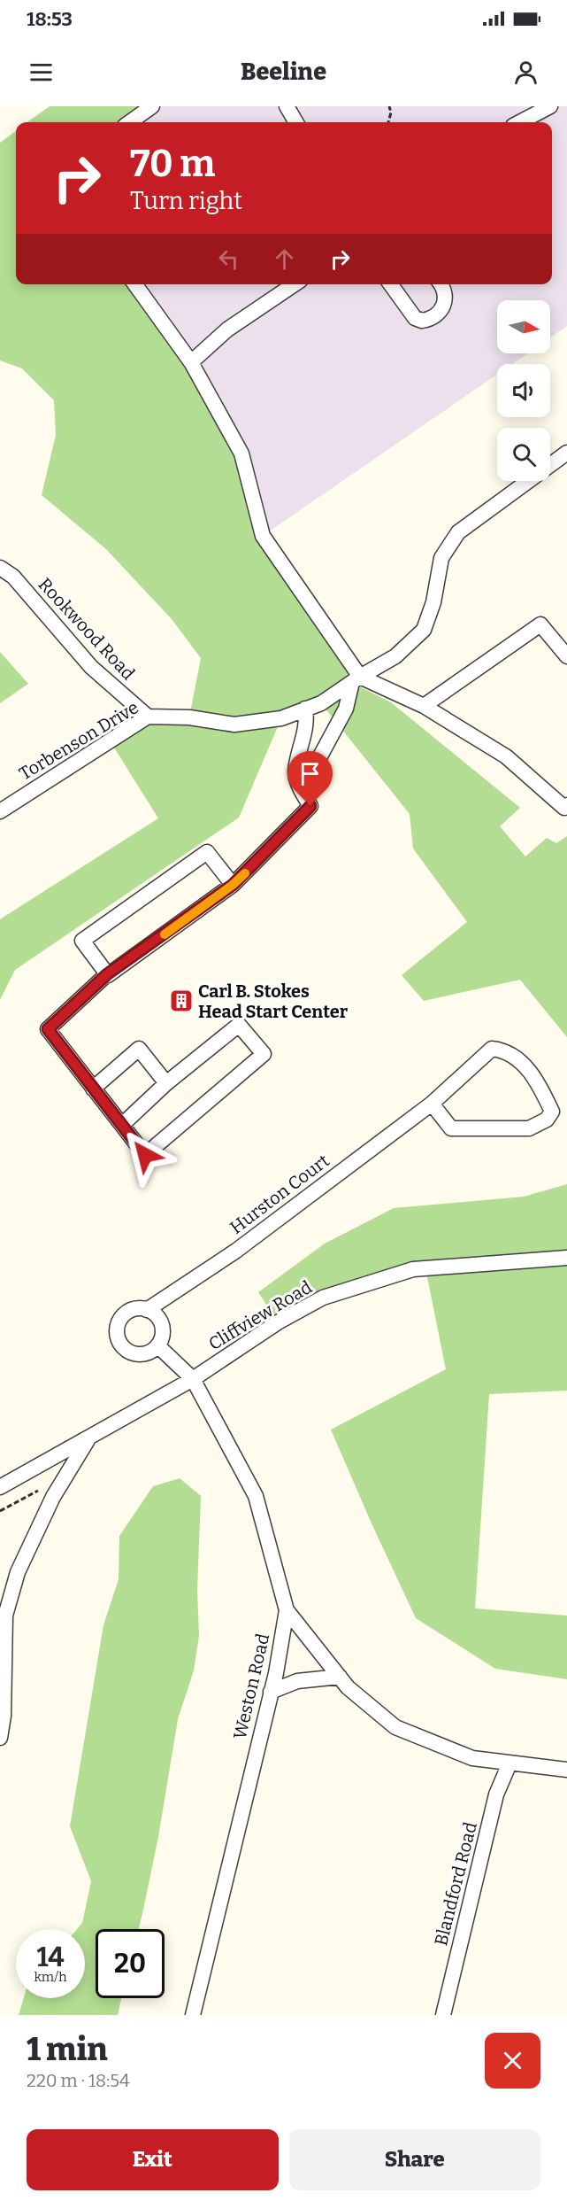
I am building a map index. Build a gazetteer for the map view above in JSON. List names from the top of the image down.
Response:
{
  "streets": {
    "street": [
      "Rookwood Road",
      "Torbenson Drive",
      "Hurston Court",
      "Cliffview Road",
      "Weston Road",
      "Blandford Road"
    ]
  },
  "crossings": [
    ["Rookwood Road", "Torbenson Drive"],
    ["Cliffview Road", "Weston Road"]
  ],
  "places": {
    "building": ["Carl B. Stokes Head Start Center"]
  },
  "north": "right",
  "page": {
    "status": "18:53",
    "header": "Beeline",
    "turn": ["70 m", "Turn right"],
    "speed": "14 km/h",
    "limit": "20",
    "heading": ["1 min", "220 m · 18:54"],
    "buttons": ["Exit", "Share"]
  }
}
